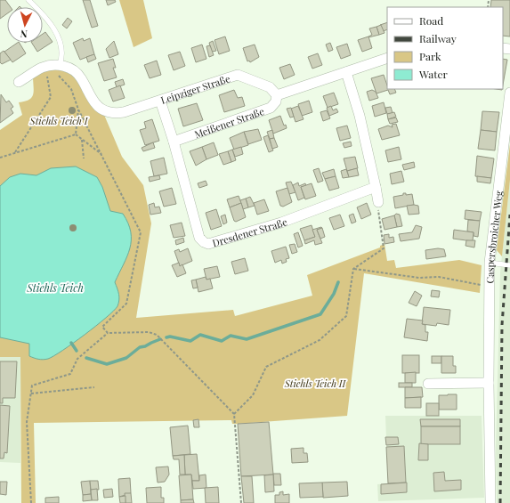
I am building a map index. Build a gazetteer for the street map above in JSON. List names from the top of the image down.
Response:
{
  "streets": {
    "street": [
      "Leipziger Straße",
      "Meißener Straße",
      "Dresdener Straße",
      "Caspersbroicher Weg"
    ]
  },
  "crossings": [
    ["Leipziger Straße", "Meißener Straße"],
    ["Leipziger Straße", "Dresdener Straße"],
    ["Meißener Straße", "Dresdener Straße"]
  ],
  "water": ["Stiehls Teich"],
  "parks": ["Stiehls Teich I", "Stiehls Teich II"],
  "legend": [
    "Road",
    "Railway",
    "Park",
    "Water"
  ],
  "north": "bottom"
}
